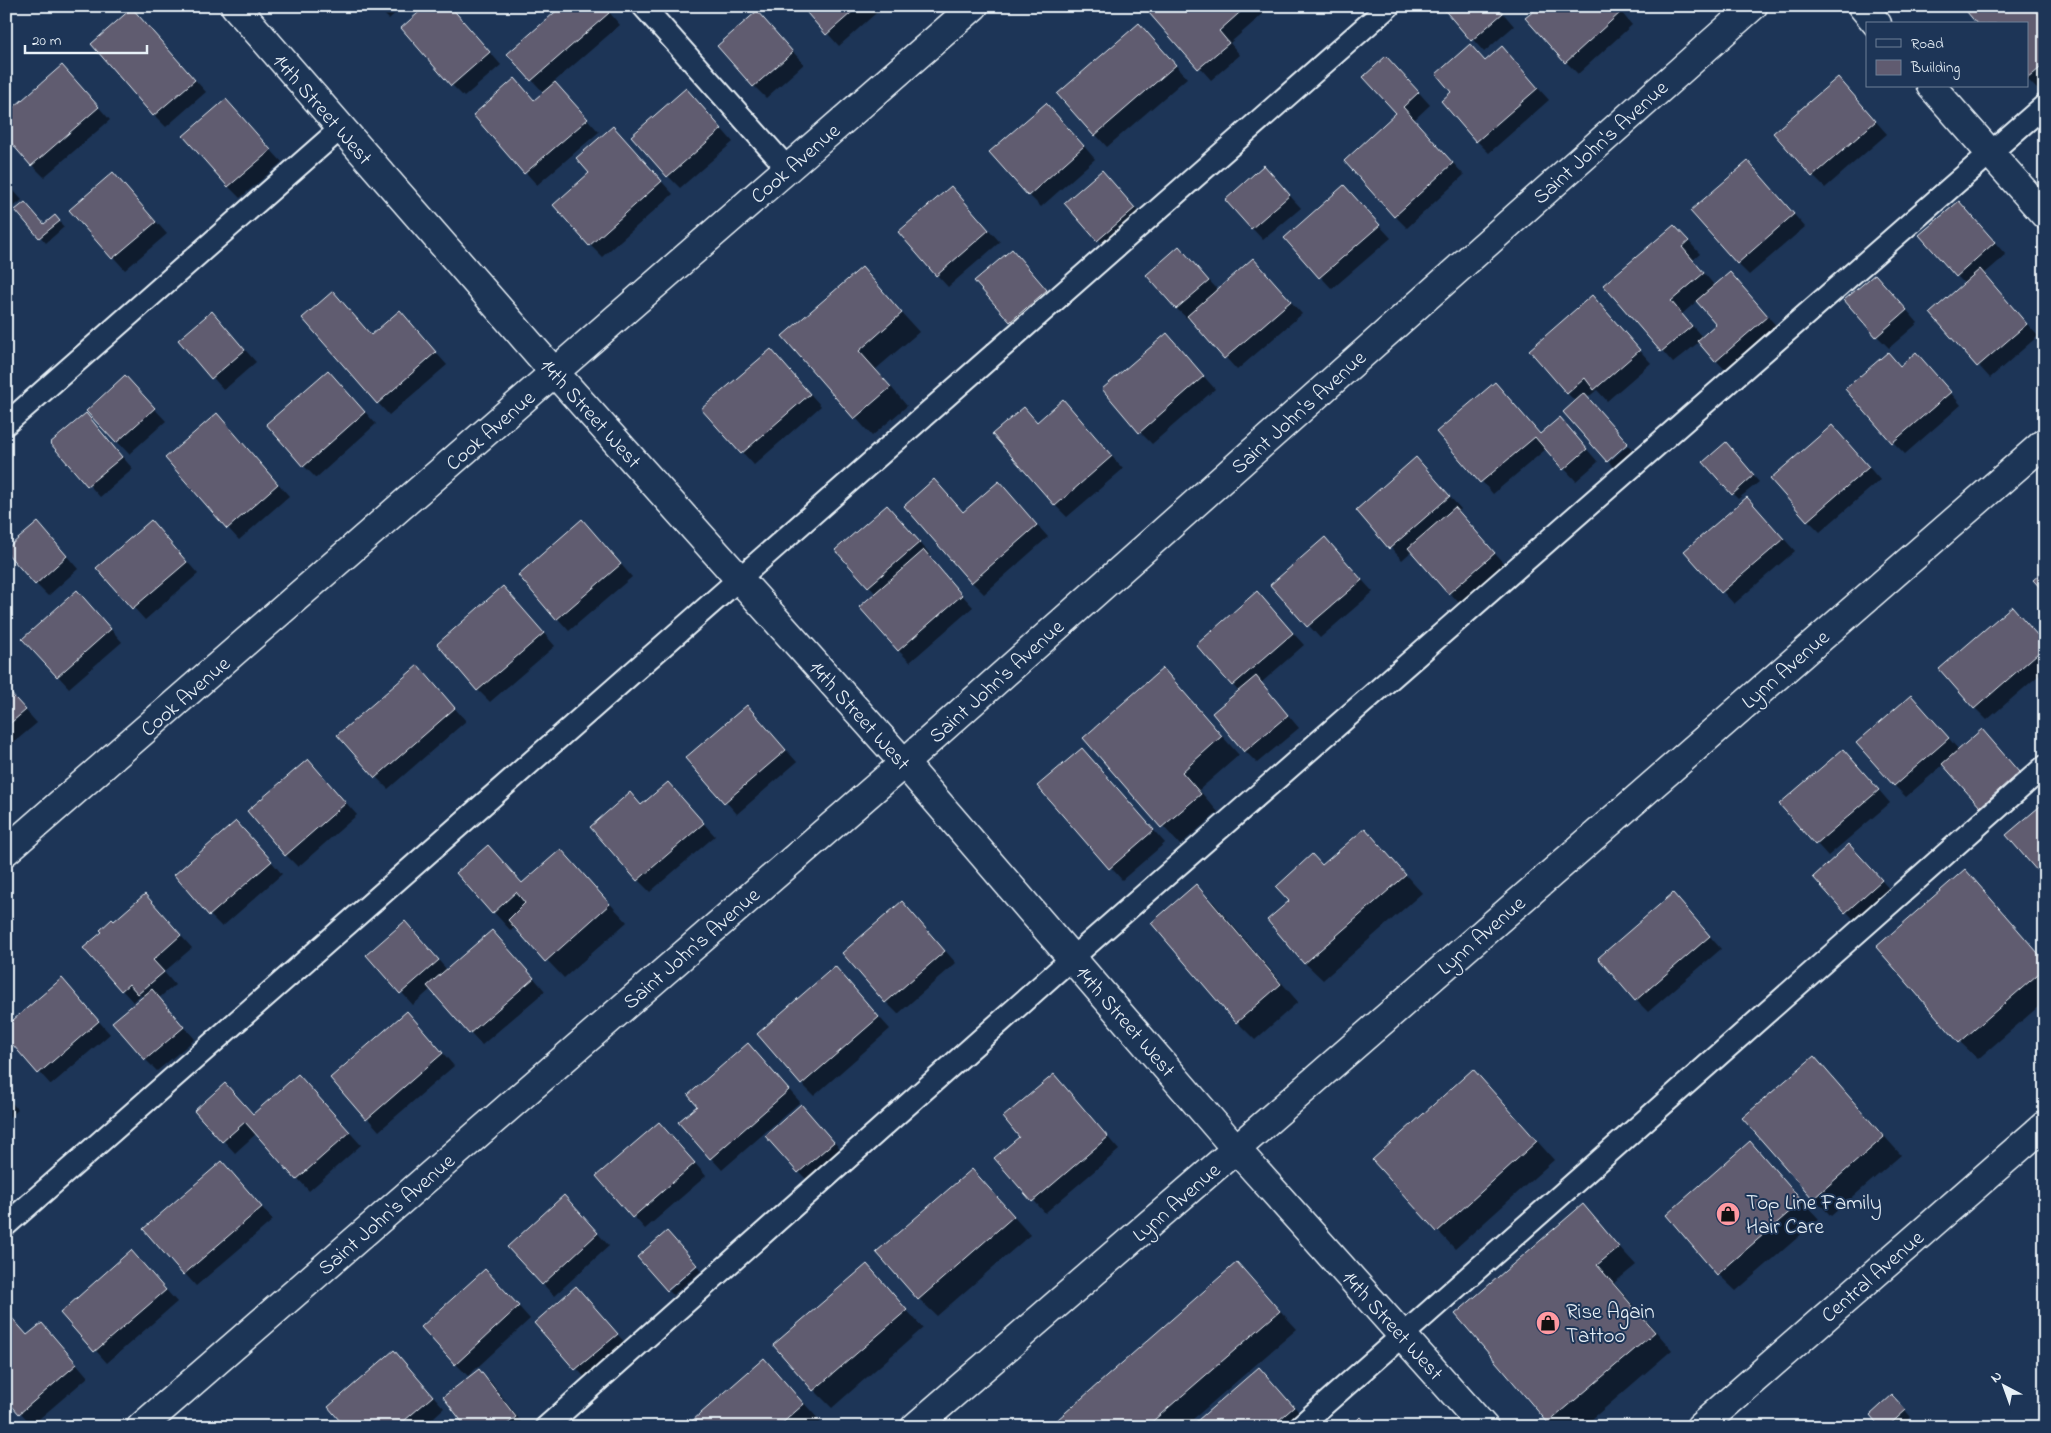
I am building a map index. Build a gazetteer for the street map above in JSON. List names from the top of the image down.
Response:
{
  "streets": {
    "street": [
      "14th Street West",
      "Saint John's Avenue",
      "Cook Avenue",
      "Lynn Avenue",
      "Central Avenue"
    ]
  },
  "crossings": [
    ["14th Street West", "Saint John's Avenue"],
    ["14th Street West", "Cook Avenue"],
    ["14th Street West", "Lynn Avenue"]
  ],
  "places": {
    "shop": ["Top Line Family Hair Care", "Rise Again Tattoo"]
  },
  "legend": ["Road", "Building"],
  "scale_bar": "20 m",
  "north": "top left"
}
